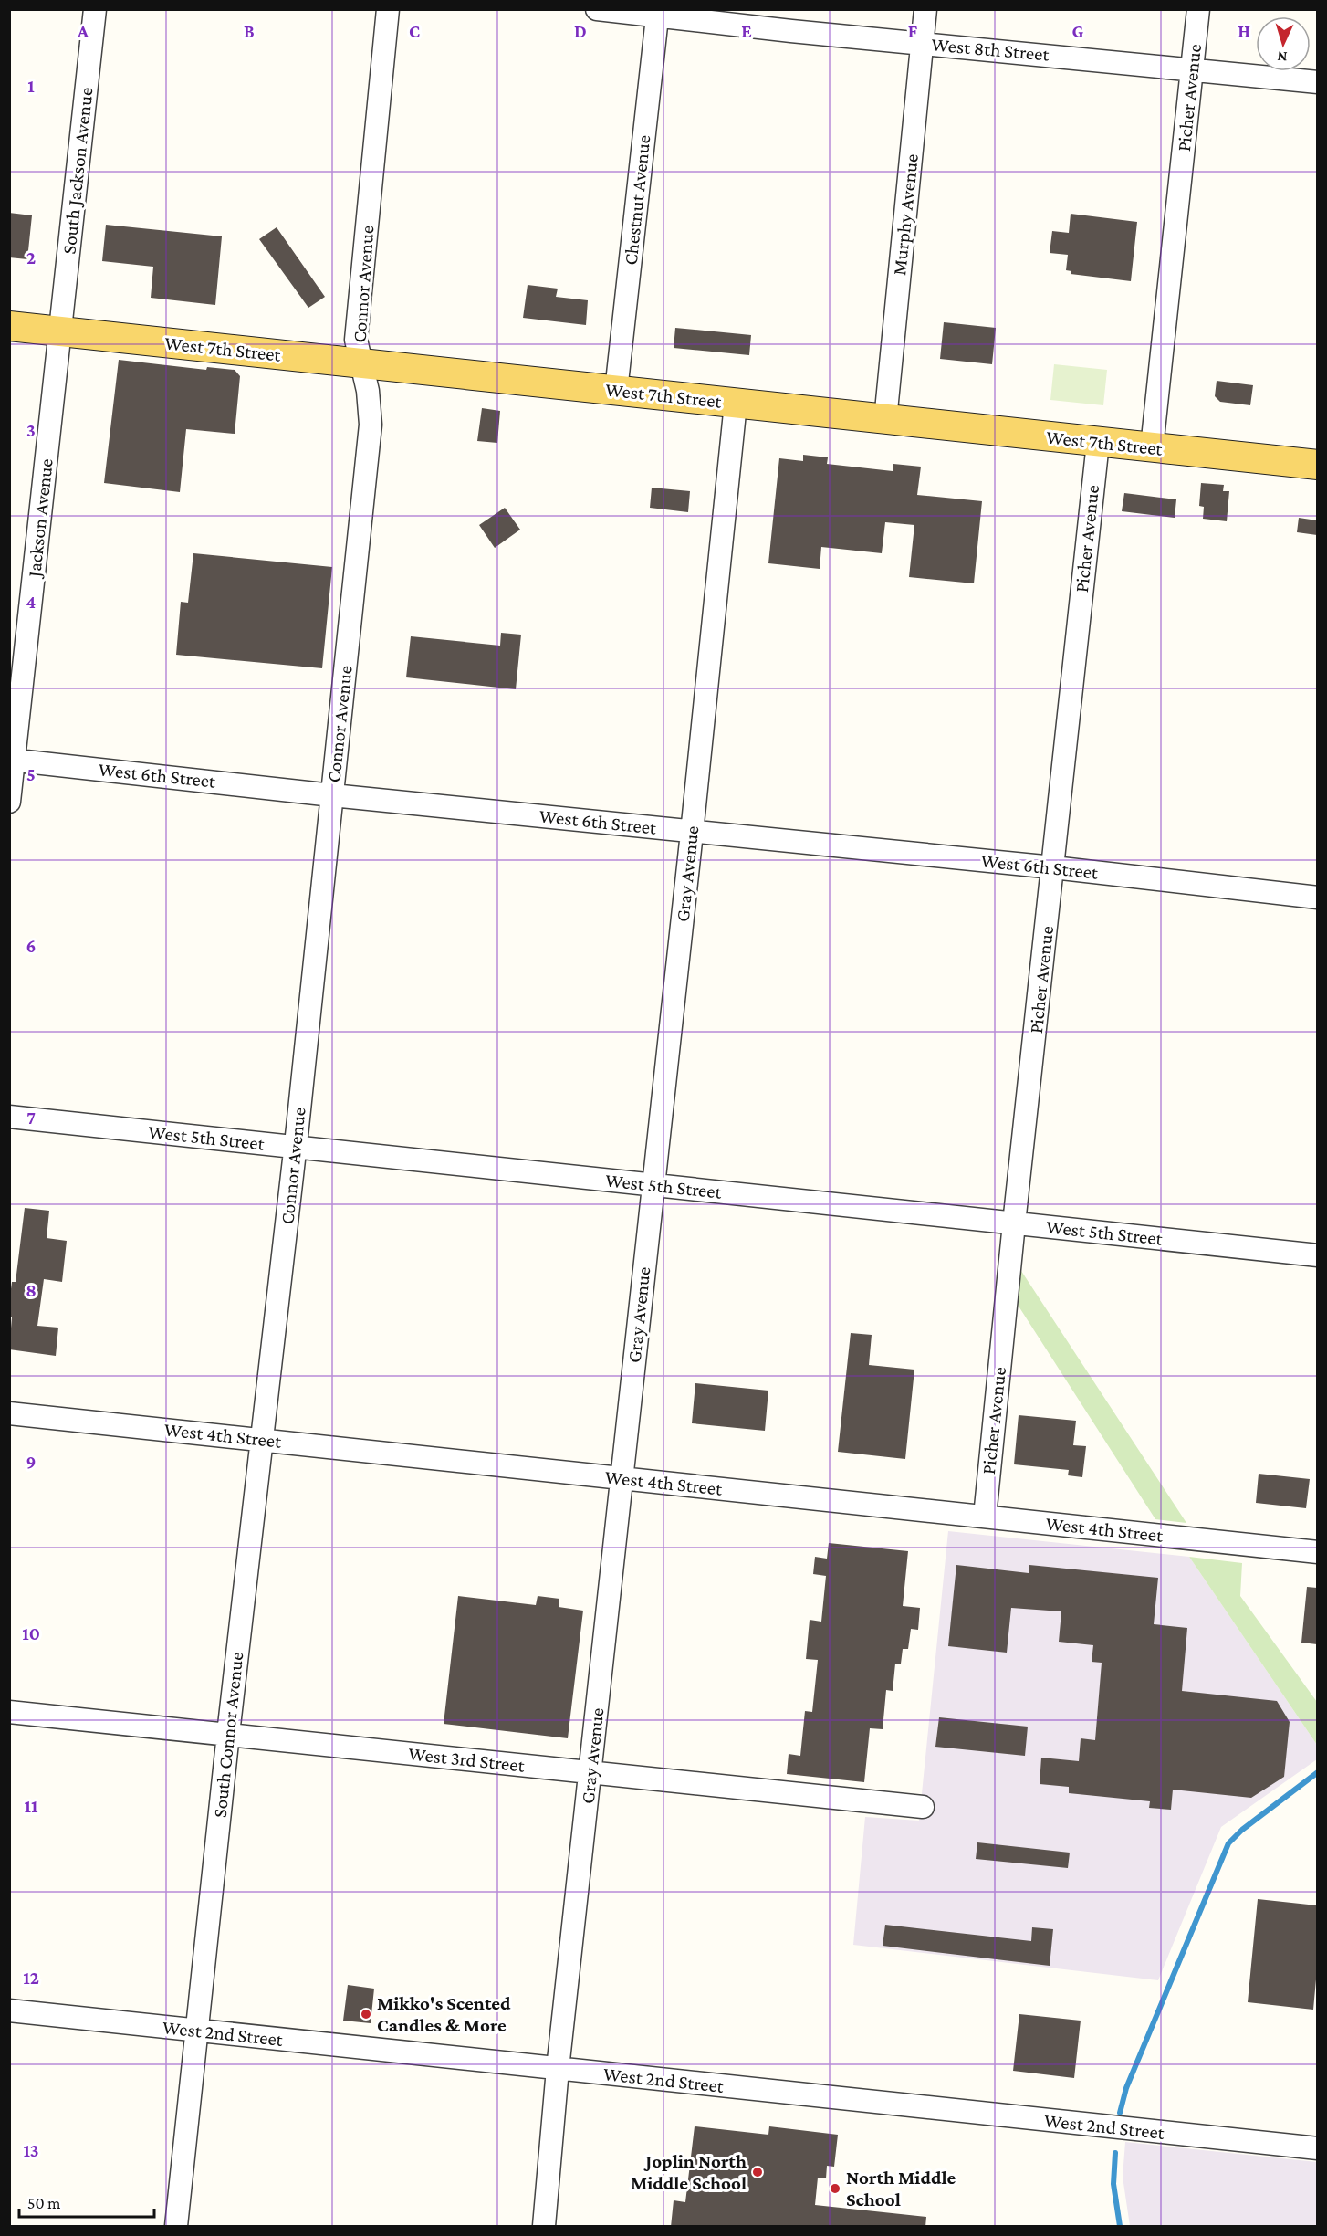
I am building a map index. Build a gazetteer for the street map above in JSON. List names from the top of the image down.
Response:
{
  "streets": {
    "main road": ["West 7th Street"],
    "street": [
      "West 8th Street",
      "Picher Avenue",
      "South Jackson Avenue",
      "Chestnut Avenue",
      "Murphy Avenue",
      "Connor Avenue",
      "Jackson Avenue",
      "West 6th Street",
      "Gray Avenue",
      "West 5th Street",
      "West 4th Street",
      "South Connor Avenue",
      "West 3rd Street",
      "West 2nd Street"
    ]
  },
  "crossings": [
    ["West 8th Street", "Picher Avenue"],
    ["West 8th Street", "Chestnut Avenue"],
    ["West 8th Street", "Murphy Avenue"],
    ["Picher Avenue", "West 7th Street"],
    ["Picher Avenue", "West 6th Street"],
    ["Picher Avenue", "West 5th Street"],
    ["Picher Avenue", "West 4th Street"],
    ["South Jackson Avenue", "West 7th Street"],
    ["South Jackson Avenue", "Jackson Avenue"],
    ["Chestnut Avenue", "West 7th Street"],
    ["Murphy Avenue", "West 7th Street"],
    ["Connor Avenue", "West 7th Street"],
    ["Connor Avenue", "West 6th Street"],
    ["Connor Avenue", "West 5th Street"],
    ["Connor Avenue", "West 4th Street"],
    ["Connor Avenue", "South Connor Avenue"],
    ["West 7th Street", "Jackson Avenue"],
    ["West 7th Street", "Gray Avenue"],
    ["Jackson Avenue", "West 6th Street"],
    ["West 6th Street", "Gray Avenue"],
    ["Gray Avenue", "West 5th Street"],
    ["Gray Avenue", "West 4th Street"],
    ["Gray Avenue", "West 3rd Street"],
    ["Gray Avenue", "West 2nd Street"],
    ["West 4th Street", "South Connor Avenue"],
    ["South Connor Avenue", "West 3rd Street"],
    ["South Connor Avenue", "West 2nd Street"]
  ],
  "places": ["Mikko's Scented Candles & More", "Joplin North Middle School", "North Middle School"],
  "scale_bar": "50 m",
  "north": "bottom",
  "grid": {
    "columns": [
      "A",
      "B",
      "C",
      "D",
      "E",
      "F",
      "G",
      "H"
    ],
    "rows": [
      "1",
      "2",
      "3",
      "4",
      "5",
      "6",
      "7",
      "8",
      "9",
      "10",
      "11",
      "12",
      "13"
    ]
  }
}
